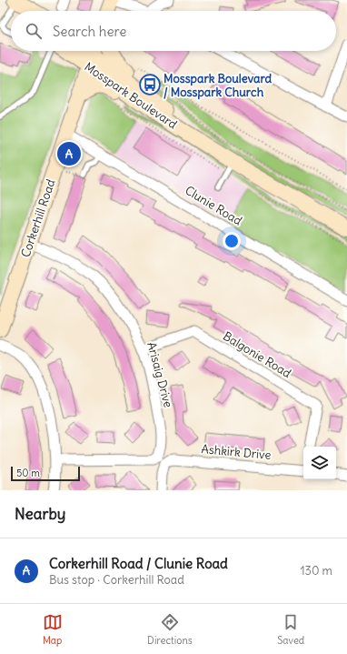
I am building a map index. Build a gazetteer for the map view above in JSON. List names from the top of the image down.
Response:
{
  "streets": {
    "street": [
      "Mosspark Boulevard",
      "Clunie Road",
      "Corkerhill Road",
      "Balgonie Road",
      "Arisaig Drive",
      "Ashkirk Drive"
    ]
  },
  "crossings": [
    ["Mosspark Boulevard", "Corkerhill Road"],
    ["Clunie Road", "Corkerhill Road"],
    ["Corkerhill Road", "Arisaig Drive"],
    ["Balgonie Road", "Arisaig Drive"],
    ["Arisaig Drive", "Ashkirk Drive"]
  ],
  "places": {
    "bus stop": ["Mosspark Boulevard / Mosspark Church"]
  },
  "scale_bar": "50 m",
  "page": {
    "search": "Search here",
    "pins": "A",
    "scale": "50 m",
    "heading": "Nearby",
    "list": [
      {
        "mark": "A",
        "name": "Corkerhill Road / Clunie Road",
        "note": "Bus stop · Corkerhill Road",
        "value": "130 m"
      }
    ],
    "nav": ["Map", "Directions", "Saved"]
  }
}
